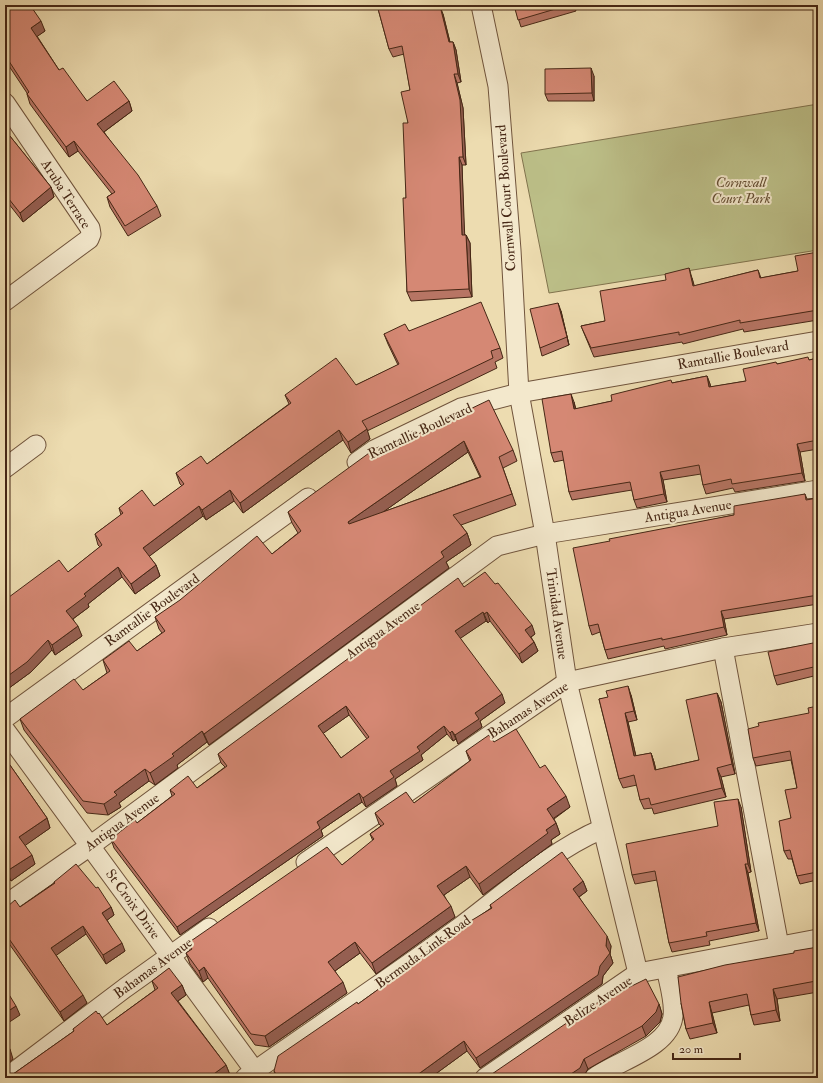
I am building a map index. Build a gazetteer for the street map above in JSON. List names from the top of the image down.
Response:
{
  "streets": {
    "street": [
      "Aruba Terrace",
      "Cornwall Court Boulevard",
      "Ramtallie Boulevard",
      "Antigua Avenue",
      "Trinidad Avenue",
      "Bahamas Avenue",
      "St Croix Drive",
      "Bermuda Link Road",
      "Belize Avenue"
    ]
  },
  "crossings": [
    ["Cornwall Court Boulevard", "Ramtallie Boulevard"],
    ["Cornwall Court Boulevard", "Trinidad Avenue"],
    ["Ramtallie Boulevard", "Trinidad Avenue"],
    ["Antigua Avenue", "Trinidad Avenue"],
    ["Antigua Avenue", "St Croix Drive"],
    ["Trinidad Avenue", "Bahamas Avenue"],
    ["Trinidad Avenue", "Bermuda Link Road"],
    ["Trinidad Avenue", "Belize Avenue"],
    ["Bahamas Avenue", "St Croix Drive"],
    ["St Croix Drive", "Bermuda Link Road"]
  ],
  "parks": ["Cornwall Court Park"],
  "scale_bar": "20 m"
}
